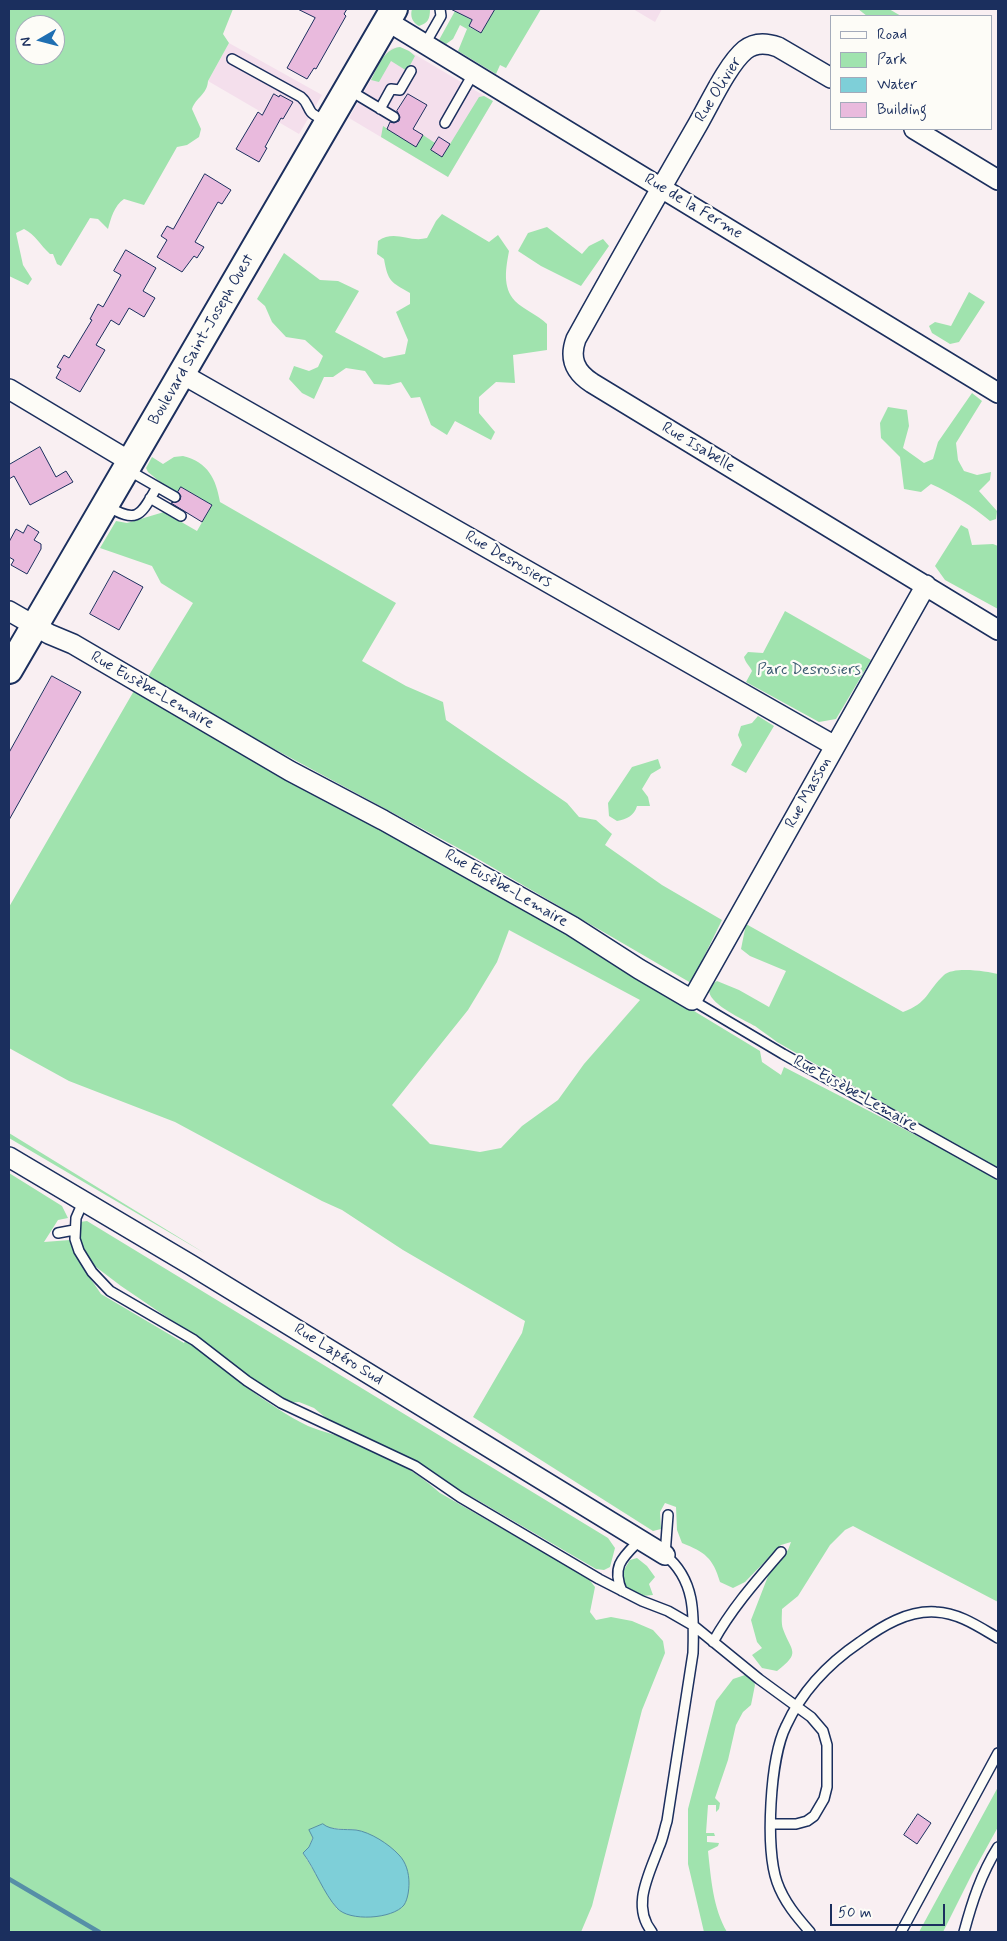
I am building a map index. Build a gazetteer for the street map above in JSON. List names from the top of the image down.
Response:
{
  "streets": {
    "main road": ["Boulevard Saint-Joseph Ouest"],
    "street": [
      "Rue Olivier",
      "Rue de la Ferme",
      "Rue Isabelle",
      "Rue Desrosiers",
      "Rue Eusèbe-Lemaire",
      "Rue Masson",
      "Rue Lapéro Sud"
    ]
  },
  "crossings": [
    ["Rue Olivier", "Rue de la Ferme"],
    ["Rue Olivier", "Rue Isabelle"],
    ["Rue de la Ferme", "Boulevard Saint-Joseph Ouest"],
    ["Rue de la Ferme", "Rue Isabelle"],
    ["Boulevard Saint-Joseph Ouest", "Rue Desrosiers"],
    ["Boulevard Saint-Joseph Ouest", "Rue Eusèbe-Lemaire"],
    ["Rue Isabelle", "Rue Masson"],
    ["Rue Desrosiers", "Rue Masson"],
    ["Rue Eusèbe-Lemaire", "Rue Masson"]
  ],
  "parks": ["Parc Desrosiers"],
  "legend": [
    "Road",
    "Park",
    "Water",
    "Building"
  ],
  "scale_bar": "50 m",
  "north": "left"
}
